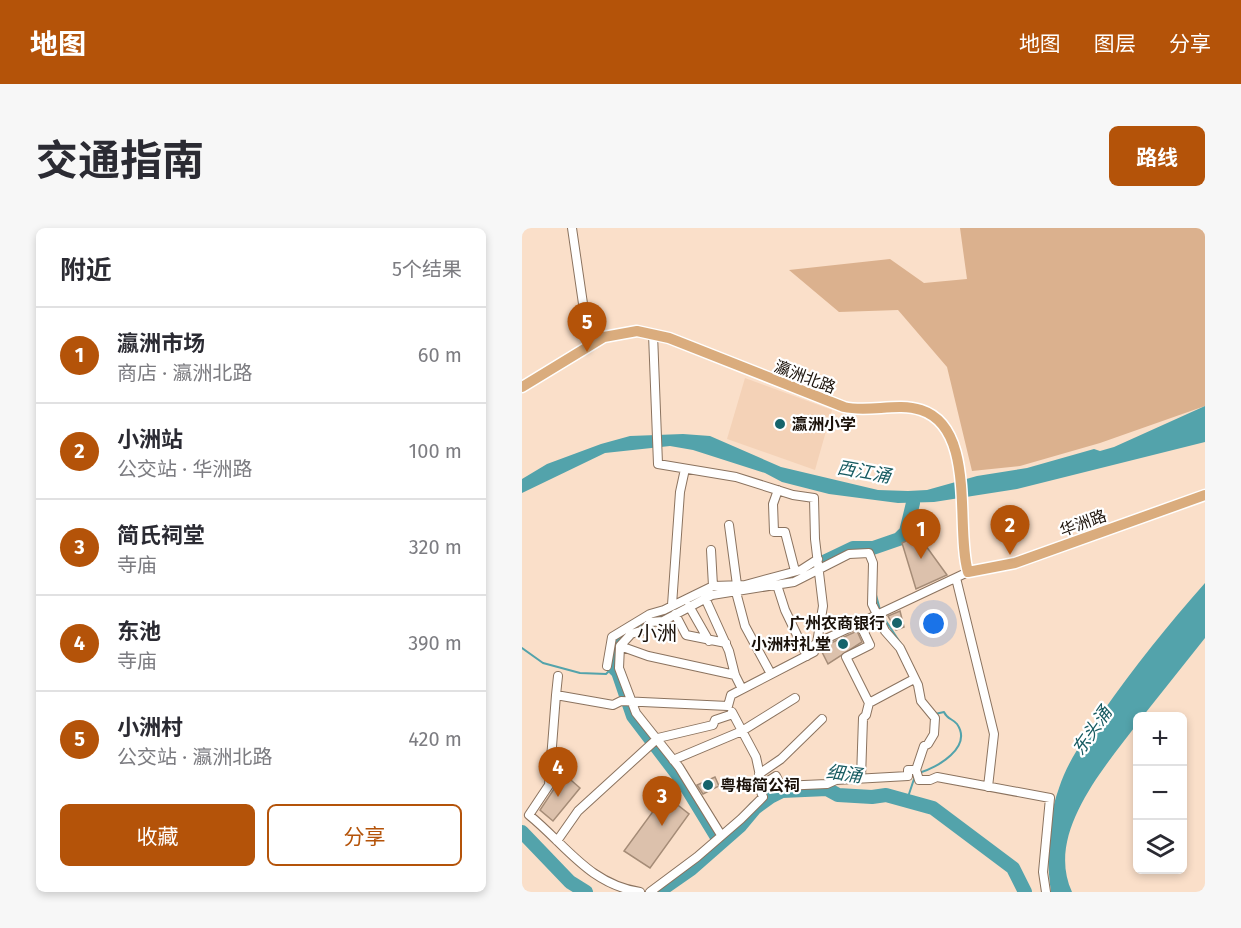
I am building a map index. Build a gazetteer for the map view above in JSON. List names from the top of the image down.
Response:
{
  "streets": {
    "main road": ["瀛洲北路", "华洲路"]
  },
  "crossings": [
    ["瀛洲北路", "华洲路"]
  ],
  "districts": ["小洲"],
  "water": ["西江涌", "东头涌", "细涌"],
  "places": [
    "瀛洲小学",
    "广州农商银行",
    "小洲村礼堂",
    "粤梅简公祠"
  ],
  "page": {
    "header": "地图",
    "nav": ["地图", "图层", "分享"],
    "title": "交通指南",
    "buttons": [
      "路线",
      ["收藏", "分享"]
    ],
    "heading": ["附近", "5个结果"],
    "pins": [
      "5",
      "2",
      "1",
      "4",
      "3"
    ],
    "list": [
      {
        "mark": "1",
        "name": "瀛洲市场",
        "note": "商店 · 瀛洲北路",
        "value": "60 m"
      },
      {
        "mark": "2",
        "name": "小洲站",
        "note": "公交站 · 华洲路",
        "value": "100 m"
      },
      {
        "mark": "3",
        "name": "简氏祠堂",
        "note": "寺庙",
        "value": "320 m"
      },
      {
        "mark": "4",
        "name": "东池",
        "note": "寺庙",
        "value": "390 m"
      },
      {
        "mark": "5",
        "name": "小洲村",
        "note": "公交站 · 瀛洲北路",
        "value": "420 m"
      }
    ],
    "map_buttons": ["+", "−"]
  }
}
